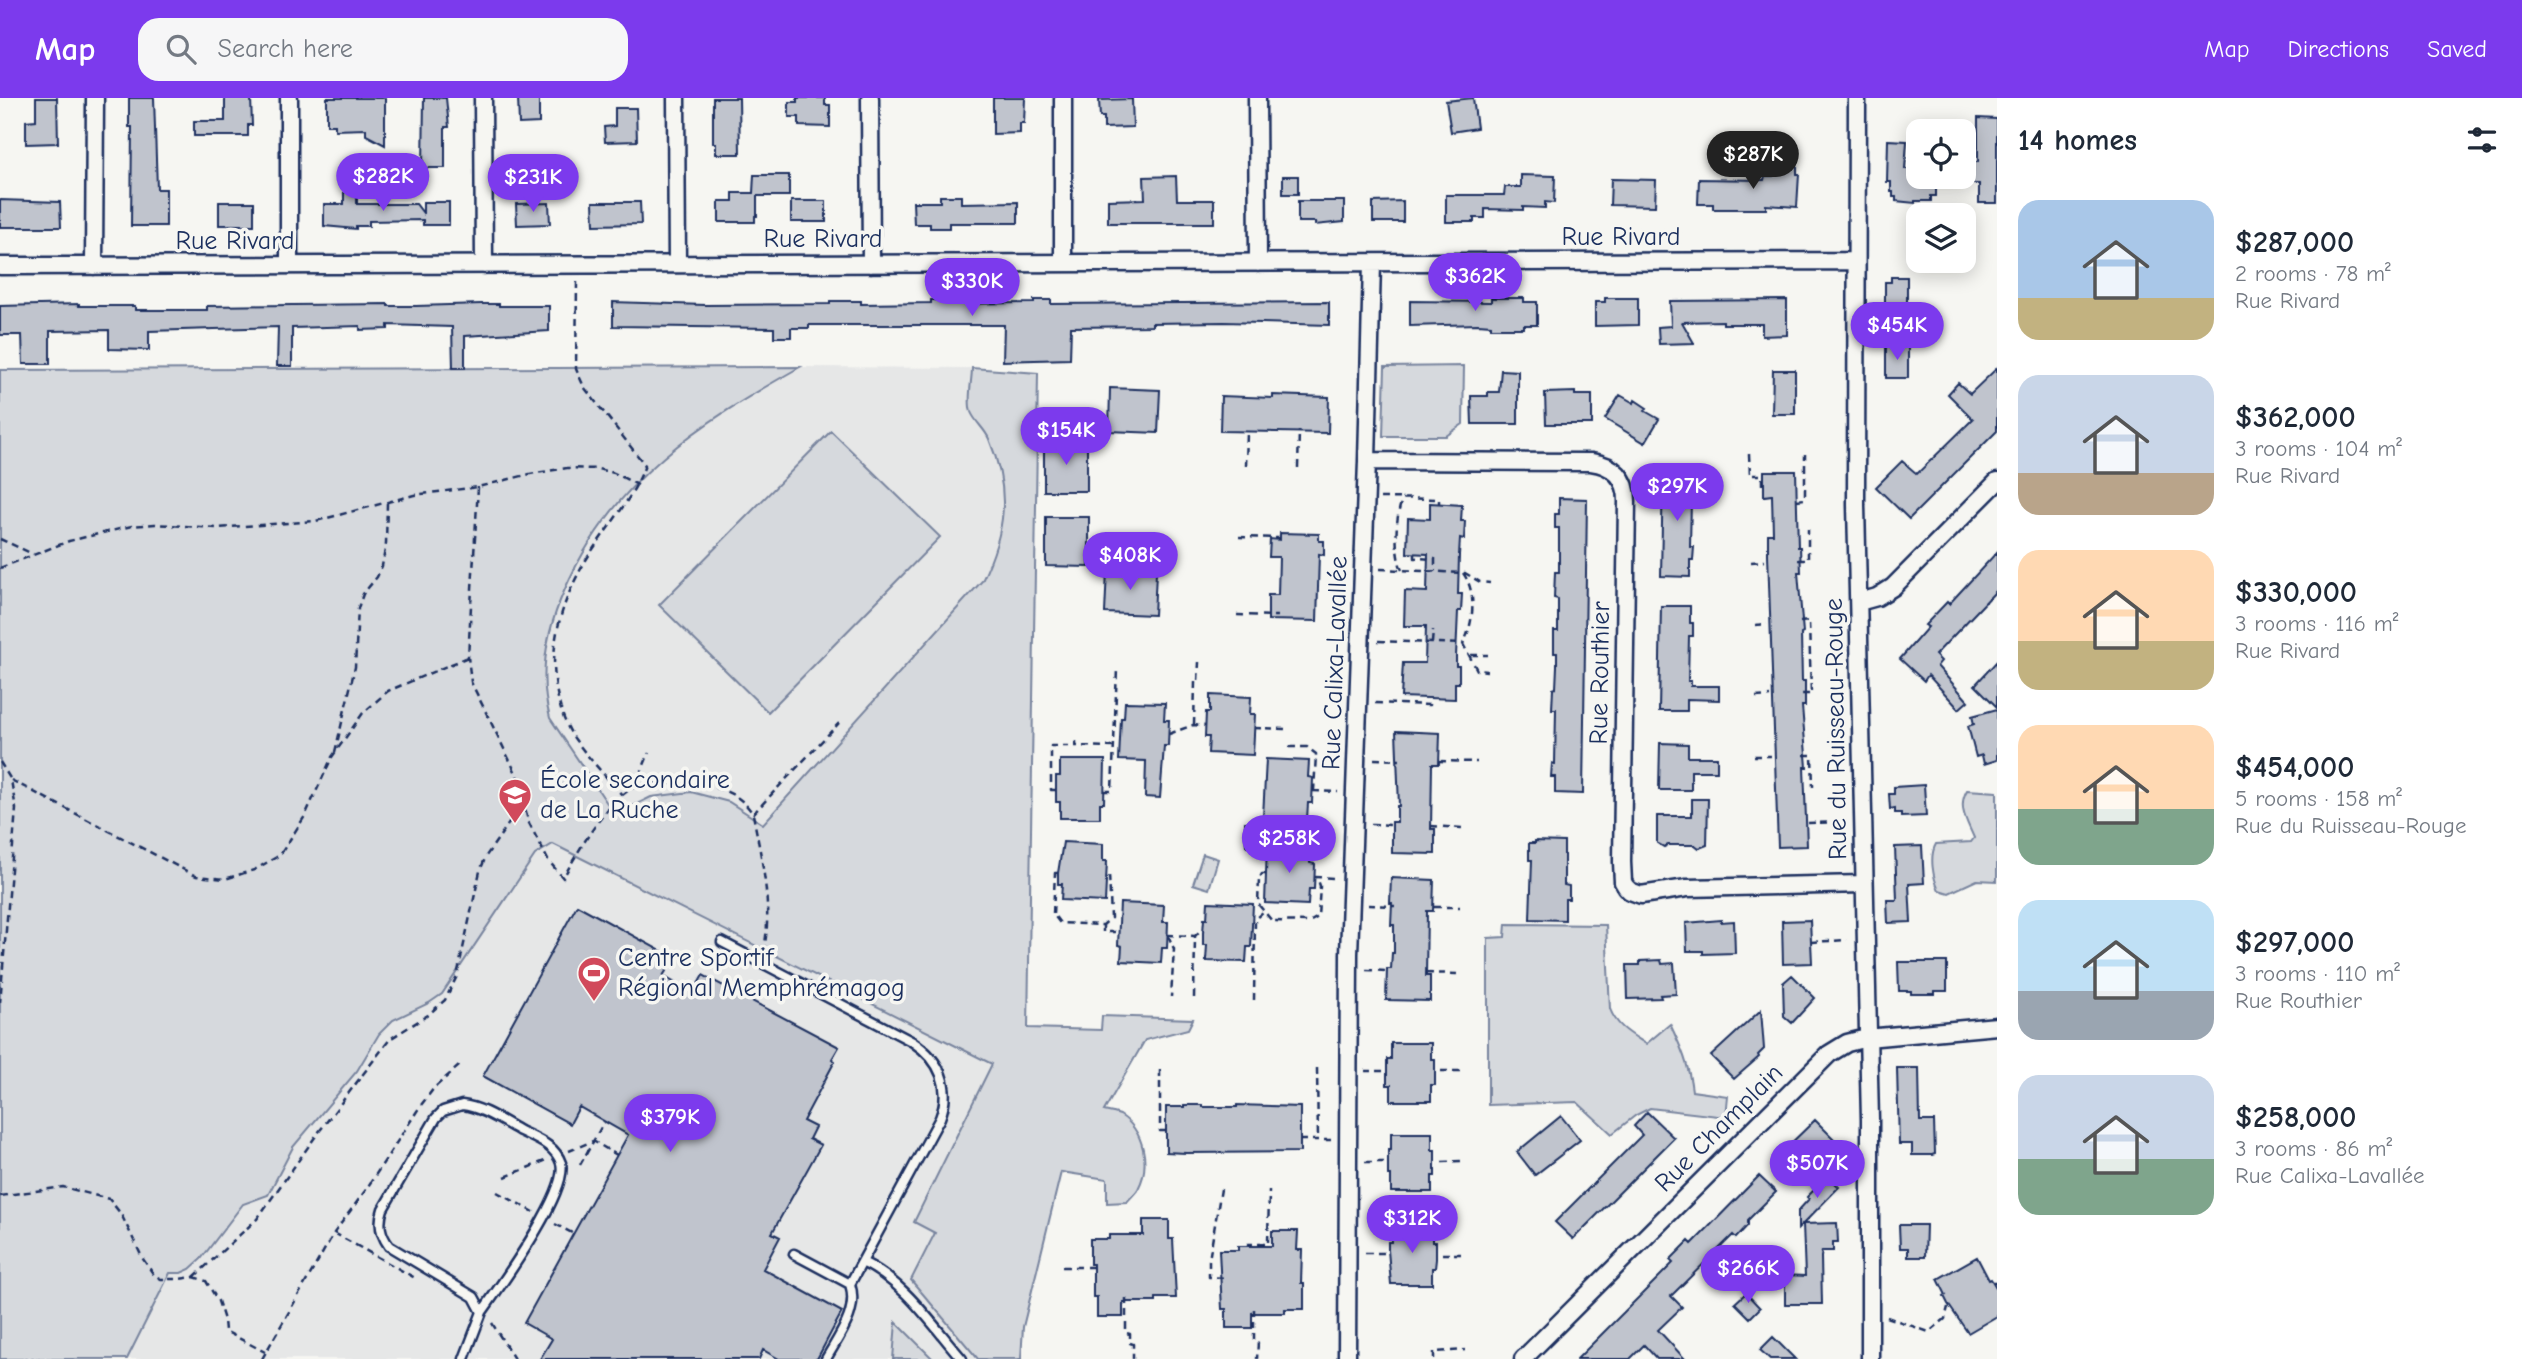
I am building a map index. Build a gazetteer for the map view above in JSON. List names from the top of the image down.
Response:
{
  "streets": {
    "street": [
      "Rue Rivard",
      "Rue Calixa-Lavallée",
      "Rue Routhier",
      "Rue du Ruisseau-Rouge",
      "Rue Champlain"
    ]
  },
  "crossings": [
    ["Rue Rivard", "Rue Calixa-Lavallée"],
    ["Rue Rivard", "Rue du Ruisseau-Rouge"],
    ["Rue Calixa-Lavallée", "Rue Routhier"],
    ["Rue Routhier", "Rue du Ruisseau-Rouge"],
    ["Rue du Ruisseau-Rouge", "Rue Champlain"]
  ],
  "places": {
    "school or university": ["École secondaire de La Ruche"],
    "sports": ["Centre Sportif Régional Memphrémagog"]
  },
  "page": {
    "header": "Map",
    "search": "Search here",
    "nav": ["Map", "Directions", "Saved"],
    "heading": "14 homes",
    "price": [
      "$287K",
      "$282K",
      "$231K",
      "$362K",
      "$330K",
      "$454K",
      "$154K",
      "$297K",
      "$408K",
      "$258K",
      "$379K",
      "$507K",
      "$312K",
      "$266K"
    ],
    "list": [
      {
        "name": "$287,000",
        "note": "2 rooms · 78 m² · Rue Rivard"
      },
      {
        "name": "$362,000",
        "note": "3 rooms · 104 m² · Rue Rivard"
      },
      {
        "name": "$330,000",
        "note": "3 rooms · 116 m² · Rue Rivard"
      },
      {
        "name": "$454,000",
        "note": "5 rooms · 158 m² · Rue du Ruisseau-Rouge"
      },
      {
        "name": "$297,000",
        "note": "3 rooms · 110 m² · Rue Routhier"
      },
      {
        "name": "$258,000",
        "note": "3 rooms · 86 m² · Rue Calixa-Lavallée"
      }
    ]
  }
}
